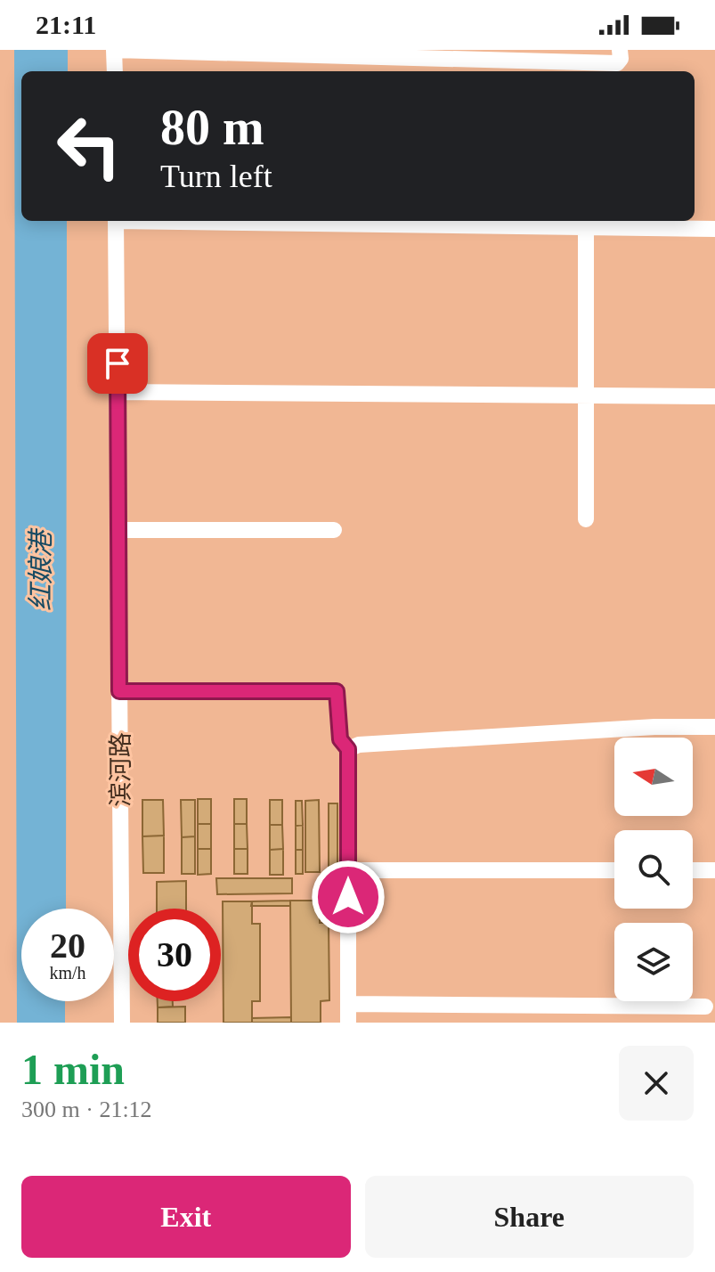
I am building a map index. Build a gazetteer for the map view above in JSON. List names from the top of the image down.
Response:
{
  "streets": {
    "street": ["滨河路"]
  },
  "water": ["红娘港"],
  "north": "left",
  "page": {
    "status": "21:11",
    "turn": ["80 m", "Turn left"],
    "speed": "20 km/h",
    "limit": "30",
    "heading": ["1 min", "300 m · 21:12"],
    "buttons": ["Exit", "Share"]
  }
}
